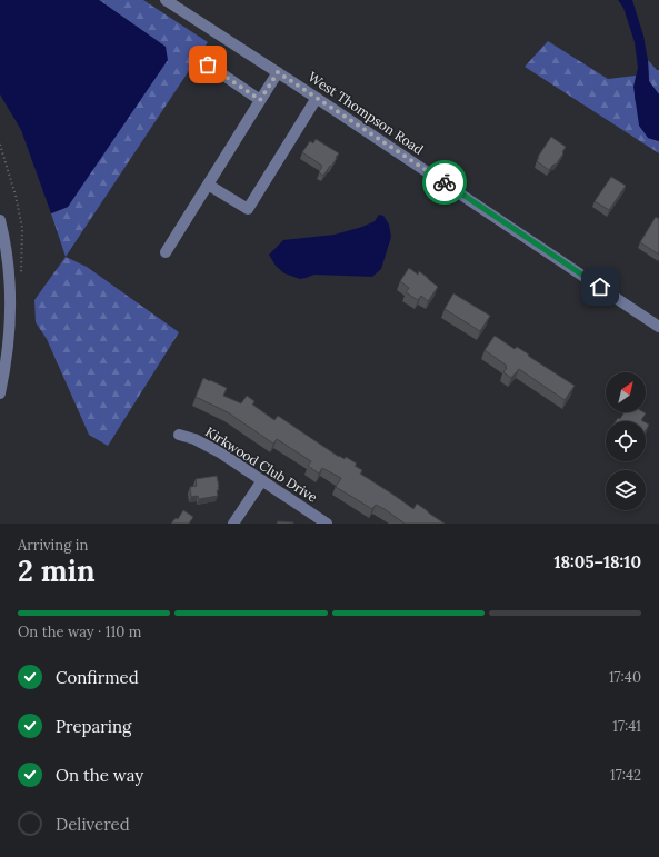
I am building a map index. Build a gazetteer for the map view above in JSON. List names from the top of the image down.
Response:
{
  "streets": {
    "street": ["West Thompson Road", "Kirkwood Club Drive"]
  },
  "north": "top right",
  "page": {
    "heading": ["2 min", "Arriving in", "18:05–18:10"],
    "bar": "On the way · 110 m",
    "list": [
      ["Confirmed", "17:40"],
      ["Preparing", "17:41"],
      ["On the way", "17:42"],
      "Delivered"
    ]
  }
}
